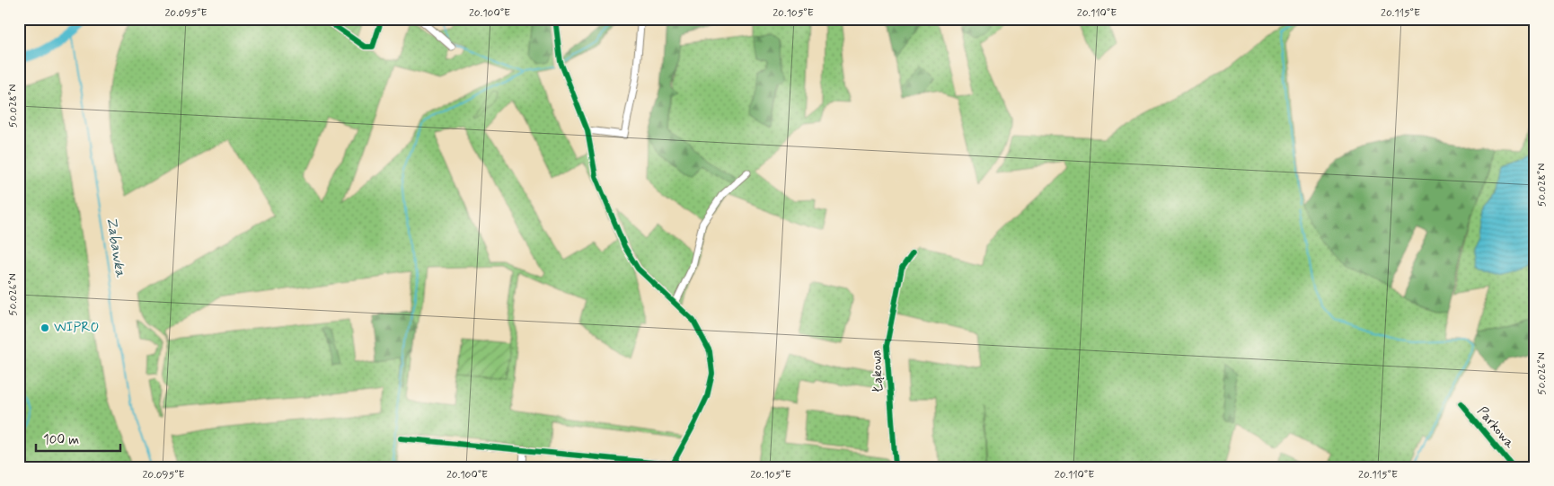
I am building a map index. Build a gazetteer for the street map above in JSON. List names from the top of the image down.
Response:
{
  "streets": {
    "street": ["Łąkowa", "Parkowa"]
  },
  "water": ["Zabawka"],
  "places": ["WIPRO"],
  "scale_bar": "100 m",
  "coordinates": [
    "20.095°E",
    "20.100°E",
    "20.105°E",
    "20.110°E",
    "20.115°E",
    "50.028°N",
    "50.026°N"
  ]
}
